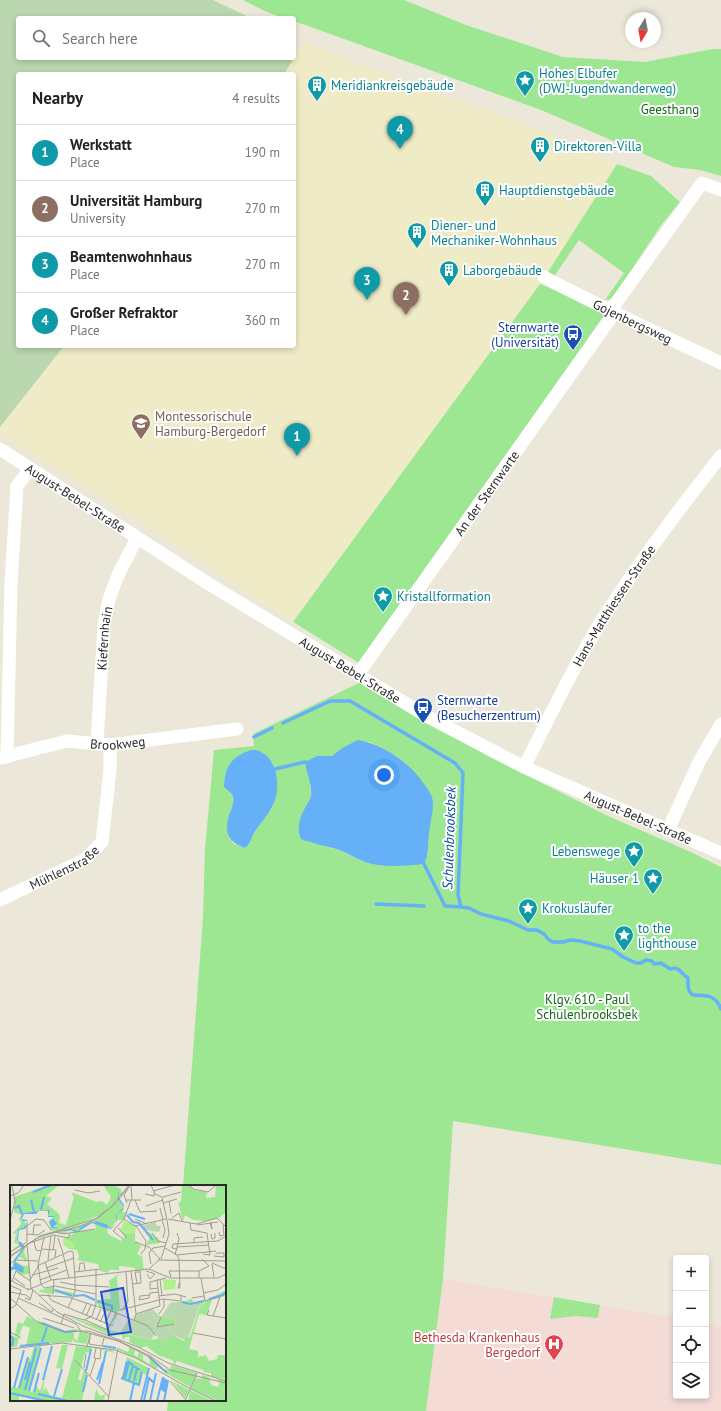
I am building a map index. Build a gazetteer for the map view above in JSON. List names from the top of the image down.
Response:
{
  "streets": {
    "street": [
      "Gojenbergsweg",
      "An der Sternwarte",
      "August-Bebel-Straße",
      "Hans-Matthiessen-Straße",
      "Kiefernhain",
      "Brookweg",
      "Mühlenstraße"
    ]
  },
  "crossings": [
    ["Gojenbergsweg", "An der Sternwarte"],
    ["An der Sternwarte", "August-Bebel-Straße"],
    ["August-Bebel-Straße", "Hans-Matthiessen-Straße"],
    ["August-Bebel-Straße", "Kiefernhain"],
    ["Kiefernhain", "Brookweg"],
    ["Brookweg", "Mühlenstraße"]
  ],
  "water": ["Schulenbrooksbek"],
  "parks": ["Geesthang", "Klgv. 610 - Paul Schulenbrooksbek"],
  "places": {
    "place": [
      "Hohes Elbufer (DWJ-Jugendwanderweg)",
      "Kristallformation",
      "Lebenswege",
      "Häuser 1",
      "Krokusläufer",
      "to the lighthouse"
    ],
    "building": [
      "Meridiankreisgebäude",
      "Direktoren-Villa",
      "Hauptdienstgebäude",
      "Diener- und Mechaniker-Wohnhaus",
      "Laborgebäude"
    ],
    "bus stop": ["Sternwarte (Universität)", "Sternwarte (Besucherzentrum)"],
    "school or university": ["Montessorischule Hamburg-Bergedorf"],
    "hospital": ["Bethesda Krankenhaus Bergedorf"]
  },
  "north": "bottom",
  "page": {
    "search": "Search here",
    "heading": ["Nearby", "4 results"],
    "pins": [
      "4",
      "3",
      "2",
      "1"
    ],
    "list": [
      {
        "mark": "1",
        "name": "Werkstatt",
        "note": "Place",
        "value": "190 m"
      },
      {
        "mark": "2",
        "name": "Universität Hamburg",
        "note": "University",
        "value": "270 m"
      },
      {
        "mark": "3",
        "name": "Beamtenwohnhaus",
        "note": "Place",
        "value": "270 m"
      },
      {
        "mark": "4",
        "name": "Großer Refraktor",
        "note": "Place",
        "value": "360 m"
      }
    ],
    "map_buttons": ["+", "−"]
  }
}
